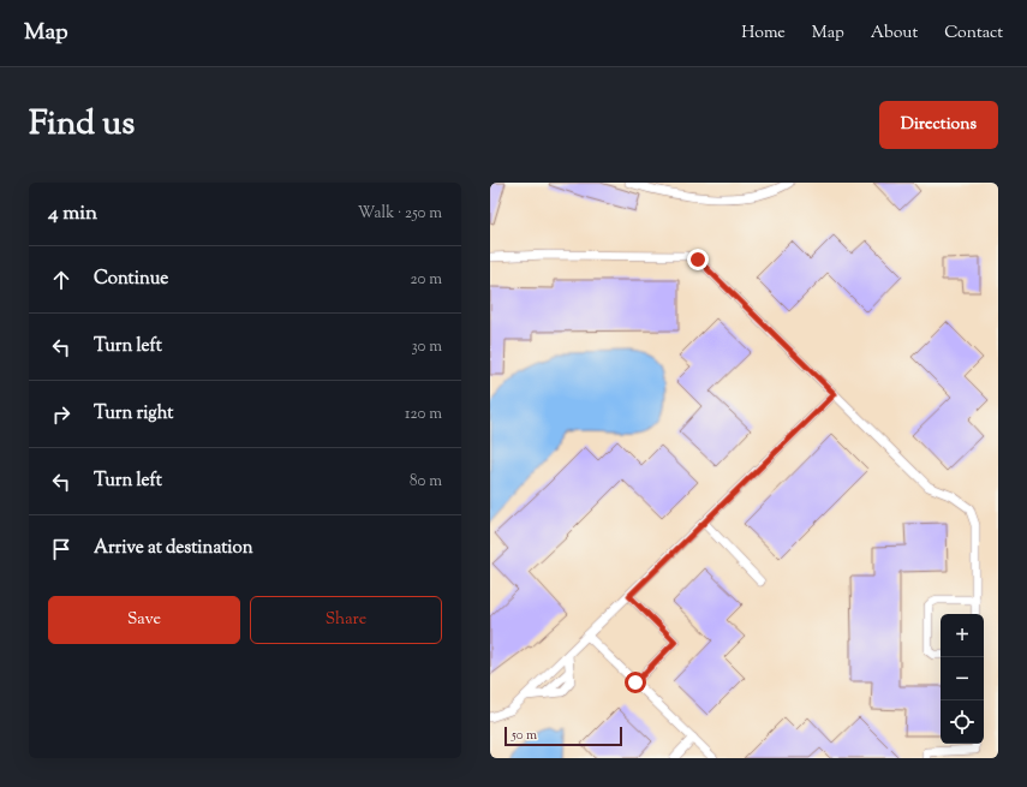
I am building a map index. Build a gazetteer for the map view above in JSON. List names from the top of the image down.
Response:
{
  "scale_bar": "50 m",
  "page": {
    "header": "Map",
    "nav": [
      "Home",
      "Map",
      "About",
      "Contact"
    ],
    "title": "Find us",
    "buttons": [
      "Directions",
      ["Save", "Share"]
    ],
    "heading": ["4 min", "Walk · 250 m"],
    "list": [
      ["Continue", "20 m"],
      ["Turn left", "30 m"],
      ["Turn right", "120 m"],
      ["Turn left", "80 m"],
      "Arrive at destination"
    ],
    "map_buttons": ["+", "−"],
    "scale": "50 m"
  }
}
